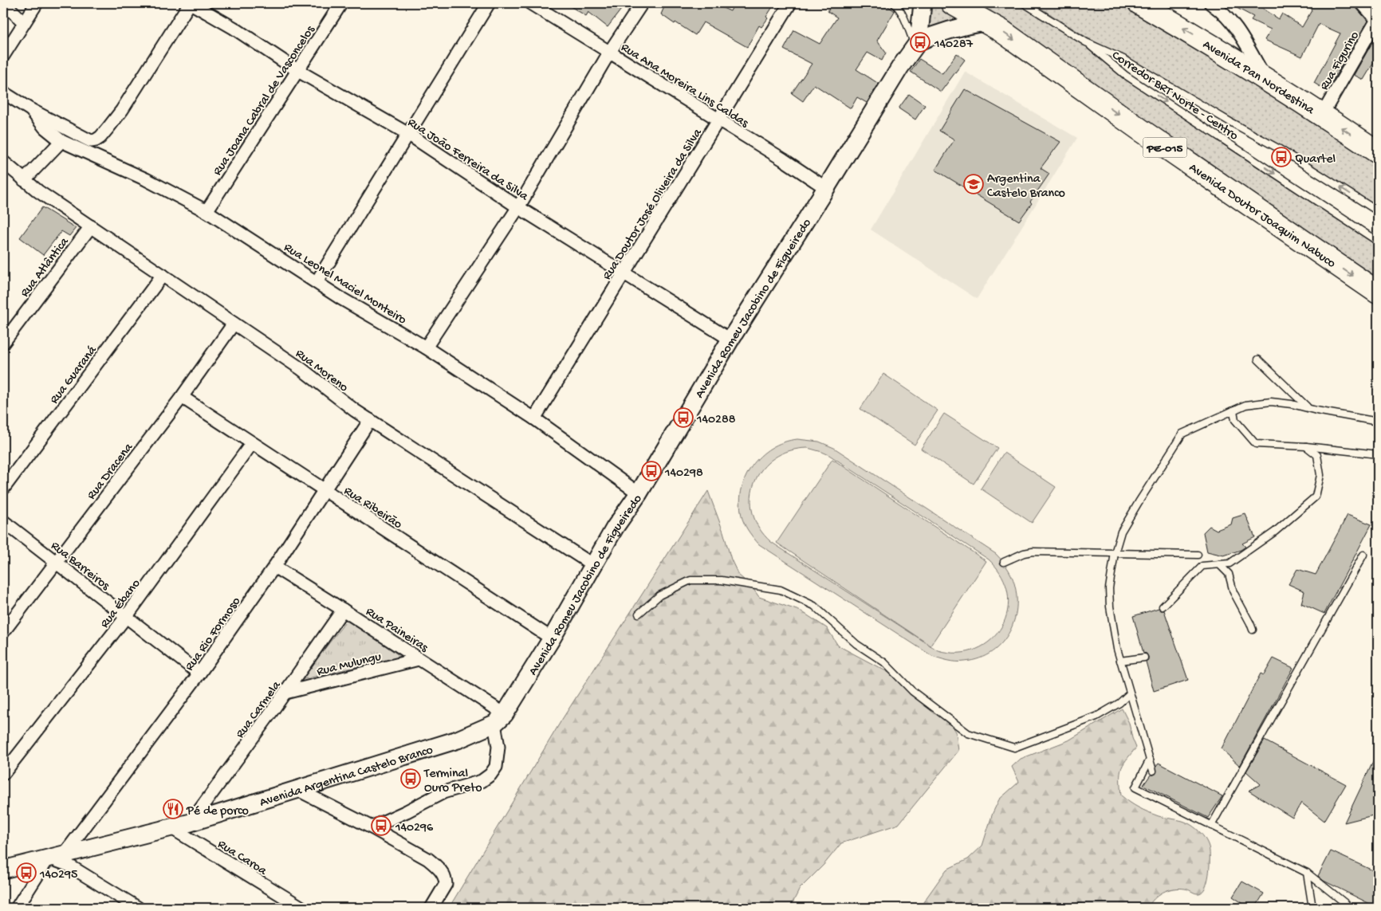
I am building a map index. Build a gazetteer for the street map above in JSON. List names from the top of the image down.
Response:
{
  "streets": {
    "highway": ["Avenida Pan Nordestina", "PE-015", "Avenida Doutor Joaquim Nabuco"],
    "street": [
      "Rua Figurino",
      "Rua Ana Moreira Lins Caldas",
      "Rua Joana Cabral de Vasconcelos",
      "Rua João Ferreira da Silva",
      "Rua Doutor José Oliveira da Silva",
      "Rua Atlântica",
      "Rua Leonel Maciel Monteiro",
      "Avenida Romeu Jacobino de Figueiredo",
      "Rua Moreno",
      "Rua Guaraná",
      "Rua Dracena",
      "Rua Ribeirão",
      "Rua Barreiros",
      "Rua Ébano",
      "Rua Paineiras",
      "Rua Rio Formoso",
      "Rua Mulungu",
      "Rua Carmela",
      "Avenida Argentina Castelo Branco",
      "Rua Caroa"
    ],
    "lane": ["Corredor BRT Norte - Centro"]
  },
  "crossings": [
    ["Rua Figurino", "Avenida Pan Nordestina"],
    ["Rua Ana Moreira Lins Caldas", "Rua Doutor José Oliveira da Silva"],
    ["Rua Ana Moreira Lins Caldas", "Avenida Romeu Jacobino de Figueiredo"],
    ["Rua Joana Cabral de Vasconcelos", "Rua João Ferreira da Silva"],
    ["Rua Joana Cabral de Vasconcelos", "Rua Leonel Maciel Monteiro"],
    ["Rua João Ferreira da Silva", "Rua Doutor José Oliveira da Silva"],
    ["Rua João Ferreira da Silva", "Avenida Romeu Jacobino de Figueiredo"],
    ["Rua Doutor José Oliveira da Silva", "Rua Leonel Maciel Monteiro"],
    ["Avenida Doutor Joaquim Nabuco", "Avenida Romeu Jacobino de Figueiredo"],
    ["Rua Atlântica", "Rua Moreno"],
    ["Rua Leonel Maciel Monteiro", "Avenida Romeu Jacobino de Figueiredo"],
    ["Avenida Romeu Jacobino de Figueiredo", "Rua Moreno"],
    ["Avenida Romeu Jacobino de Figueiredo", "Rua Ribeirão"],
    ["Avenida Romeu Jacobino de Figueiredo", "Rua Paineiras"],
    ["Avenida Romeu Jacobino de Figueiredo", "Avenida Argentina Castelo Branco"],
    ["Rua Moreno", "Rua Guaraná"],
    ["Rua Moreno", "Rua Dracena"],
    ["Rua Moreno", "Rua Rio Formoso"],
    ["Rua Dracena", "Rua Ribeirão"],
    ["Rua Dracena", "Rua Barreiros"],
    ["Rua Ribeirão", "Rua Ébano"],
    ["Rua Ribeirão", "Rua Rio Formoso"],
    ["Rua Barreiros", "Rua Ébano"],
    ["Rua Barreiros", "Rua Rio Formoso"],
    ["Rua Paineiras", "Rua Rio Formoso"],
    ["Rua Paineiras", "Rua Mulungu"],
    ["Rua Paineiras", "Rua Carmela"],
    ["Rua Paineiras", "Avenida Argentina Castelo Branco"],
    ["Rua Rio Formoso", "Avenida Argentina Castelo Branco"],
    ["Rua Mulungu", "Rua Carmela"],
    ["Rua Carmela", "Avenida Argentina Castelo Branco"],
    ["Avenida Argentina Castelo Branco", "Rua Caroa"]
  ],
  "one_way": ["Avenida Pan Nordestina", "Avenida Doutor Joaquim Nabuco"],
  "places": {
    "bus stop": [
      "140287",
      "Quartel",
      "140288",
      "140298",
      "Terminal Ouro Preto",
      "140296",
      "140295"
    ],
    "school or university": ["Argentina Castelo Branco"],
    "restaurant": ["Pé de porco"]
  }
}
